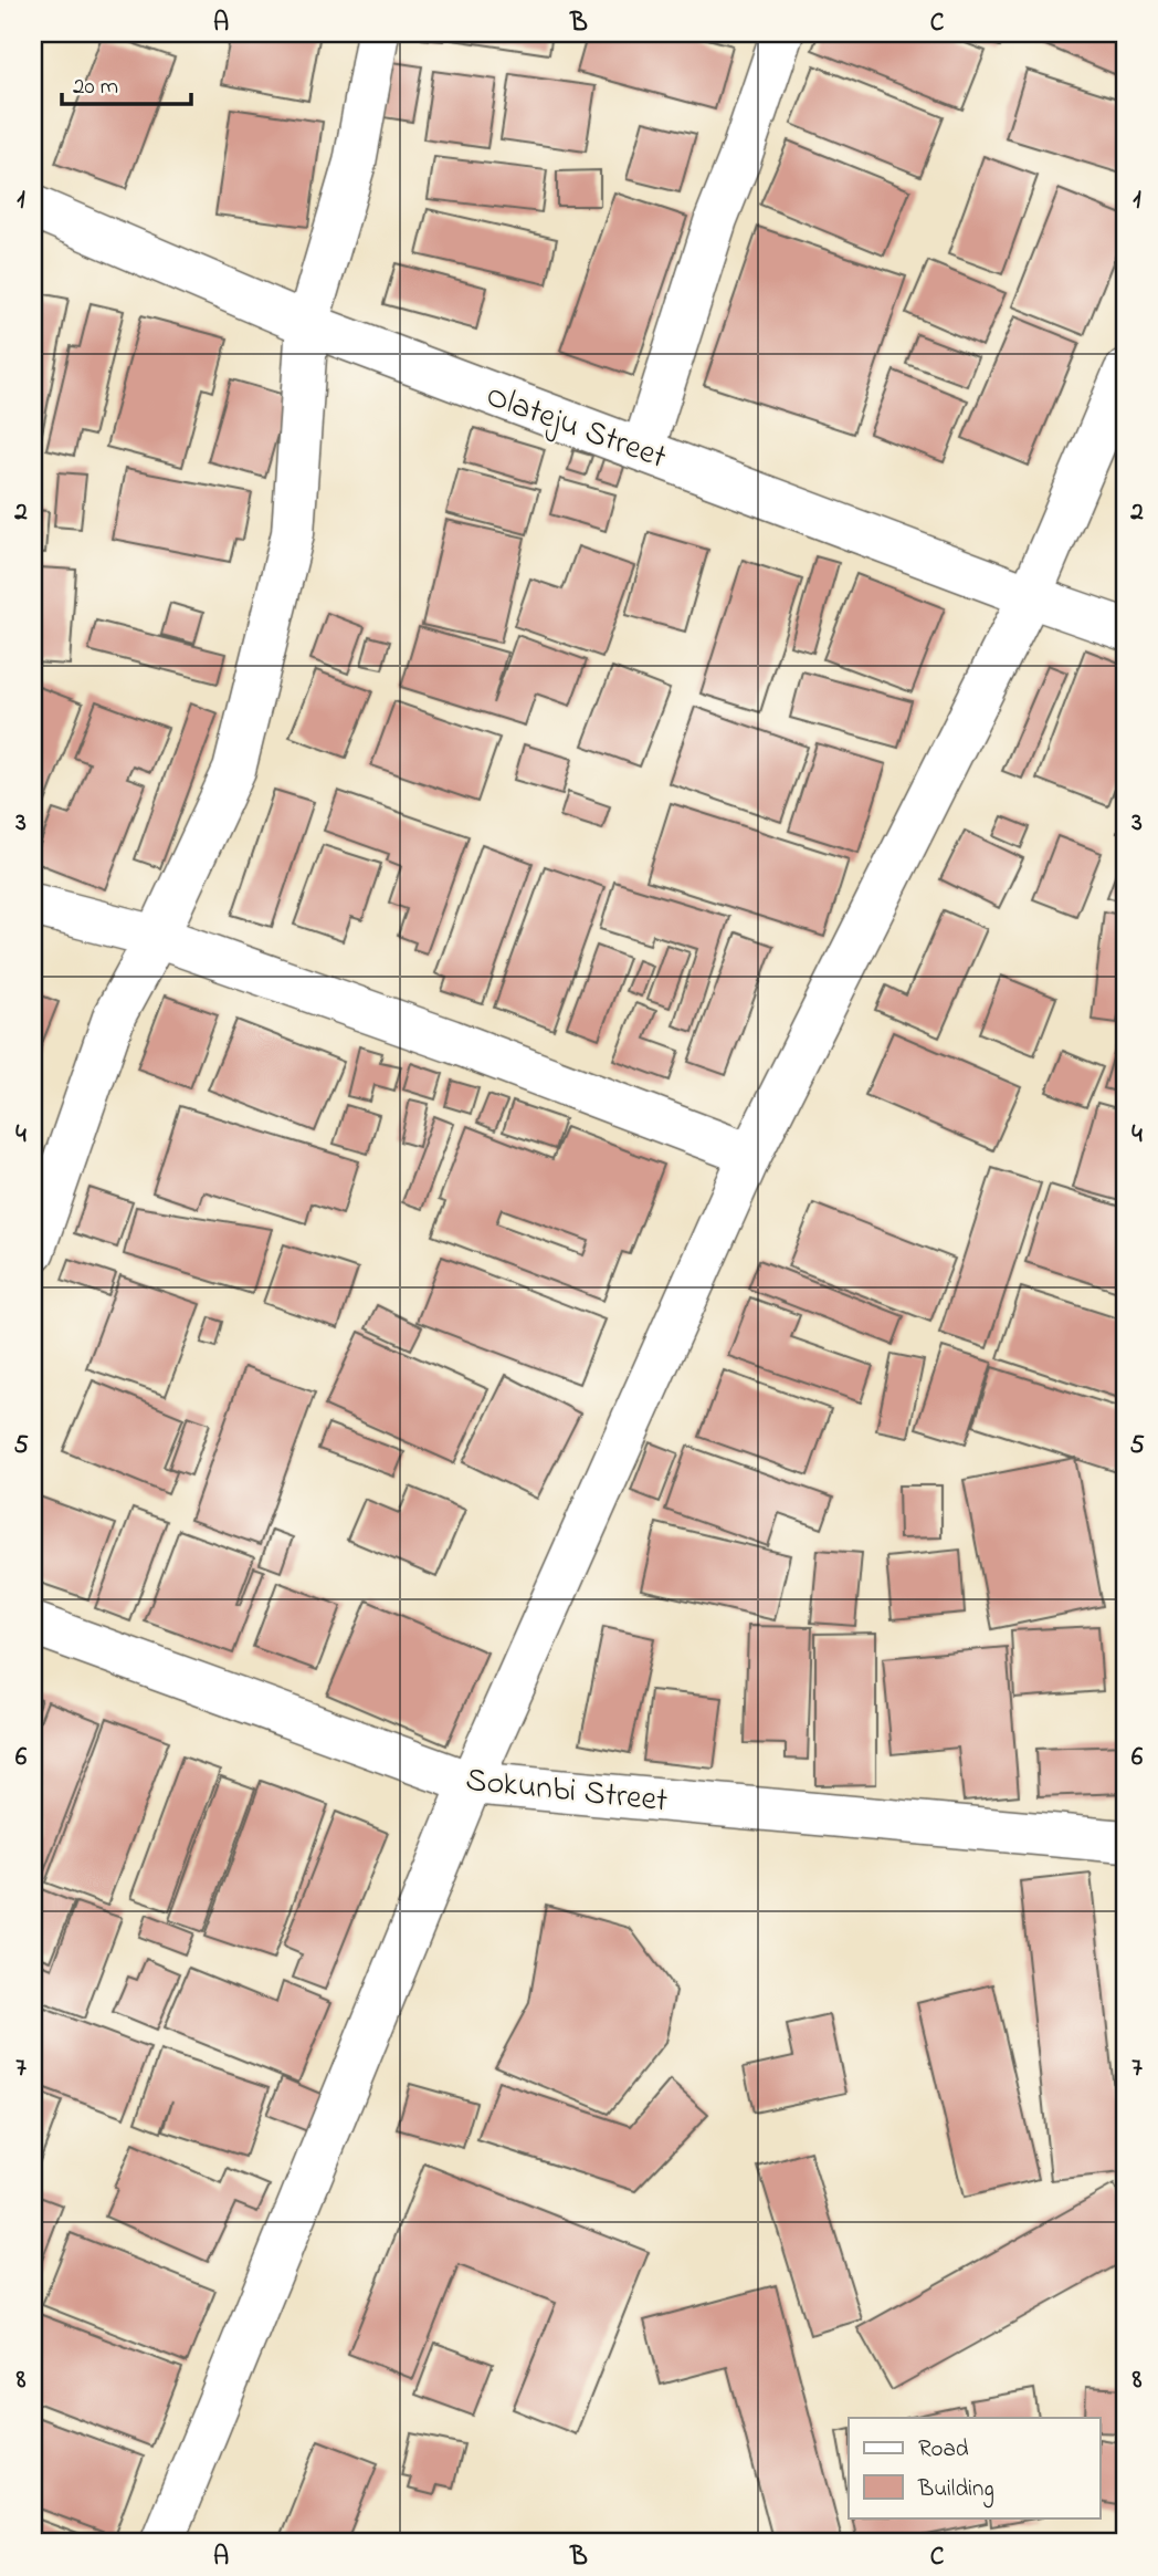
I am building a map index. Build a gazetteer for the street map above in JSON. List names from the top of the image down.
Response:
{
  "streets": {
    "street": ["Olateju Street", "Sokunbi Street"]
  },
  "legend": ["Road", "Building"],
  "scale_bar": "20 m",
  "grid": {
    "columns": ["A", "B", "C"],
    "rows": [
      "1",
      "2",
      "3",
      "4",
      "5",
      "6",
      "7",
      "8"
    ]
  }
}
